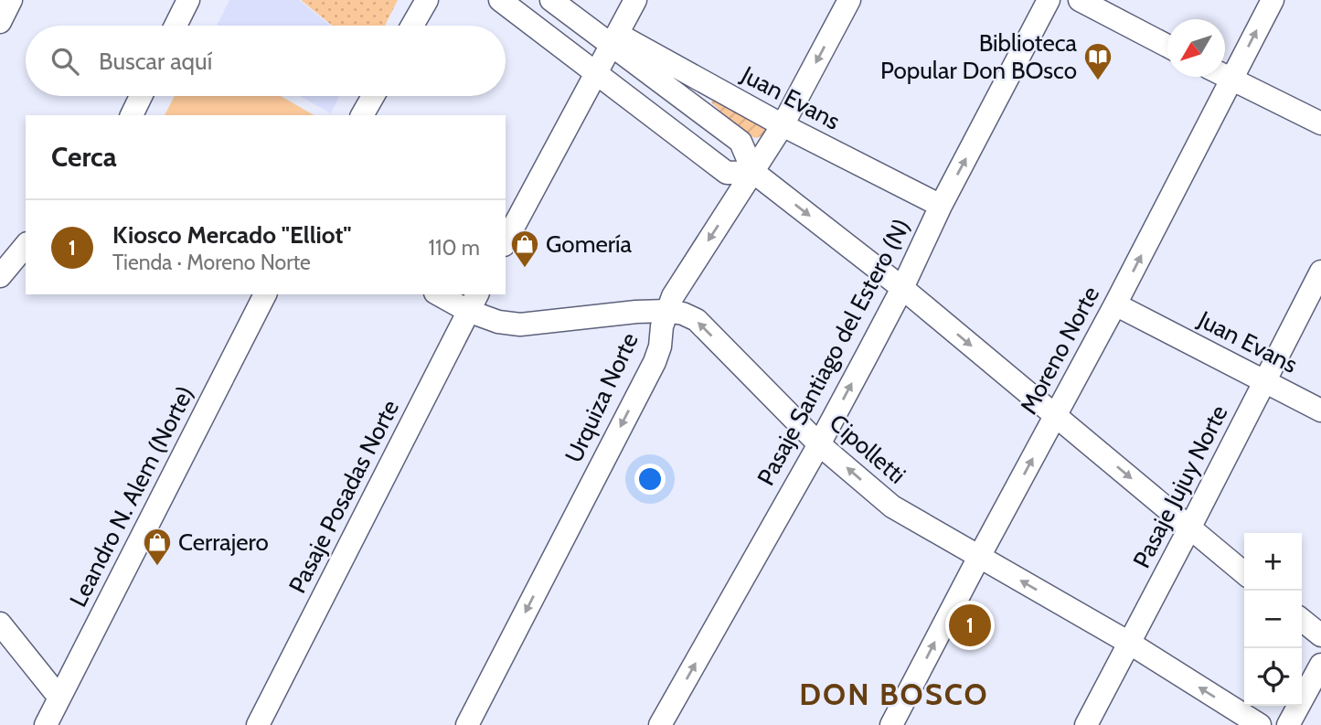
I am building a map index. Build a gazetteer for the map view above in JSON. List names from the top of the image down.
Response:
{
  "streets": {
    "street": [
      "Juan Evans",
      "Moreno Norte",
      "Pasaje Santiago del Estero (N)",
      "Urquiza Norte",
      "Cipolletti",
      "Pasaje Jujuy Norte",
      "Leandro N. Alem (Norte)",
      "Pasaje Posadas Norte"
    ]
  },
  "crossings": [
    ["Juan Evans", "Moreno Norte"],
    ["Juan Evans", "Pasaje Santiago del Estero (N)"],
    ["Juan Evans", "Urquiza Norte"],
    ["Juan Evans", "Pasaje Jujuy Norte"],
    ["Moreno Norte", "Cipolletti"],
    ["Pasaje Santiago del Estero (N)", "Cipolletti"],
    ["Urquiza Norte", "Cipolletti"],
    ["Cipolletti", "Pasaje Jujuy Norte"],
    ["Cipolletti", "Pasaje Posadas Norte"]
  ],
  "one_way": ["Moreno Norte", "Pasaje Santiago del Estero (N)"],
  "districts": ["DON BOSCO"],
  "places": {
    "library": ["Biblioteca Popular Don BOsco"],
    "shop": ["Gomería", "Cerrajero"]
  },
  "north": "bottom left",
  "page": {
    "search": "Buscar aquí",
    "heading": "Cerca",
    "list": [
      {
        "mark": "1",
        "name": "Kiosco Mercado \"Elliot\"",
        "note": "Tienda · Moreno Norte",
        "value": "110 m"
      }
    ],
    "map_buttons": ["+", "−"],
    "pins": "1"
  }
}
